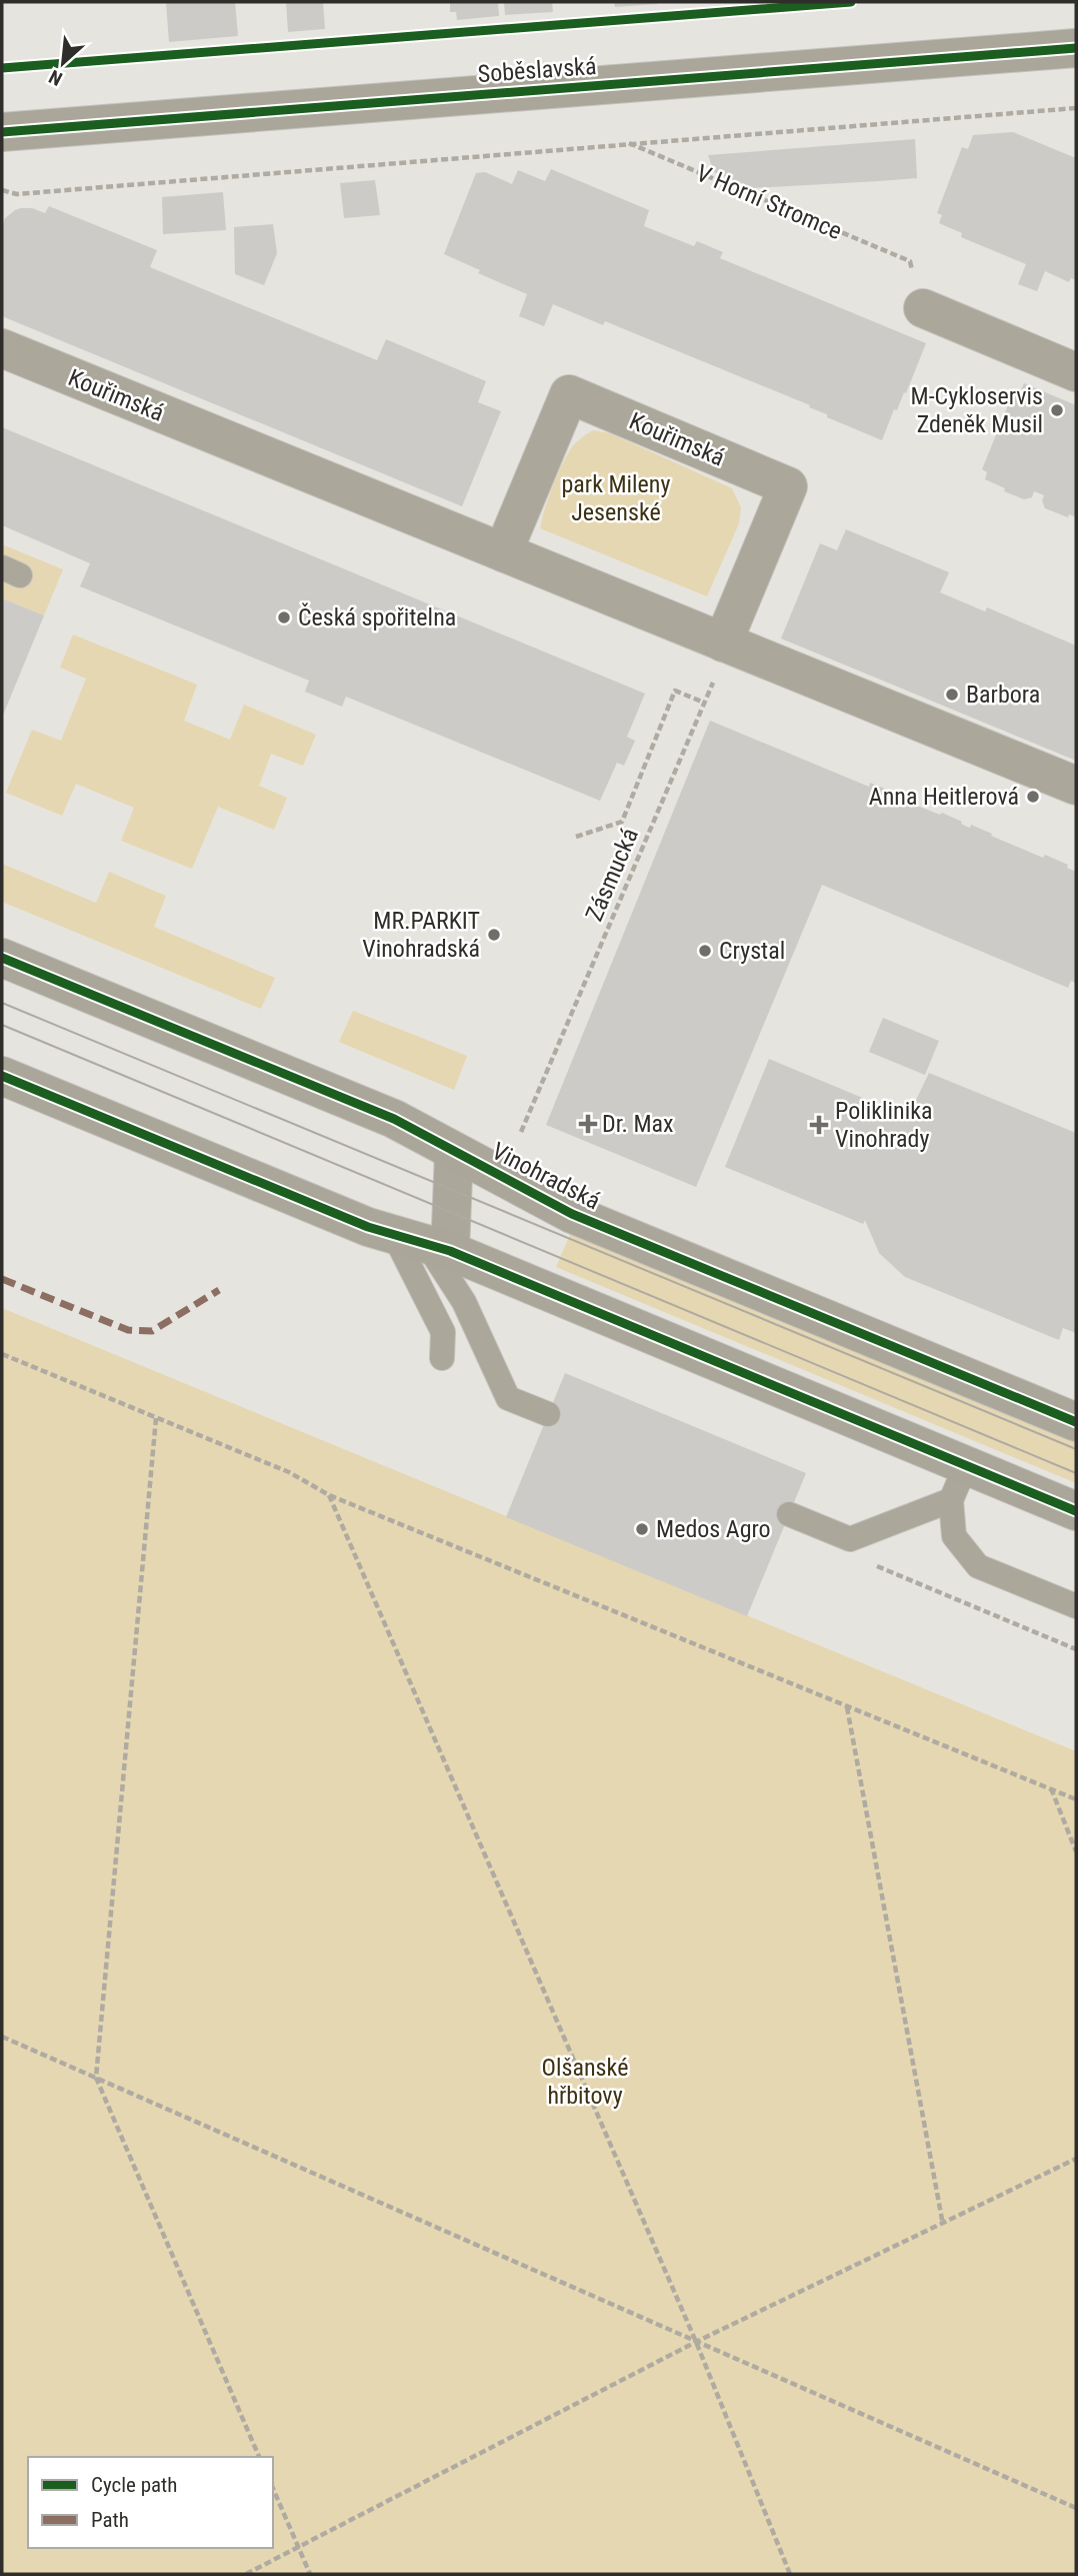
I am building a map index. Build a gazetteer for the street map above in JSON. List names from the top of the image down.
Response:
{
  "streets": {
    "main road": ["Soběslavská", "Vinohradská"],
    "street": ["Kouřimská"],
    "path": ["V Horní Stromce", "Zásmucká"]
  },
  "crossings": [
    ["Kouřimská", "Zásmucká"]
  ],
  "parks": ["park Mileny Jesenské", "Olšanské hřbitovy"],
  "places": {
    "other": [
      "M-Cykloservis Zdeněk Musil",
      "Česká spořitelna",
      "Barbora",
      "Anna Heitlerová",
      "MR.PARKIT Vinohradská",
      "Crystal",
      "Medos Agro"
    ],
    "health": ["Dr. Max", "Poliklinika Vinohrady"]
  },
  "legend": ["Cycle path", "Path"],
  "north": "bottom left"
}
